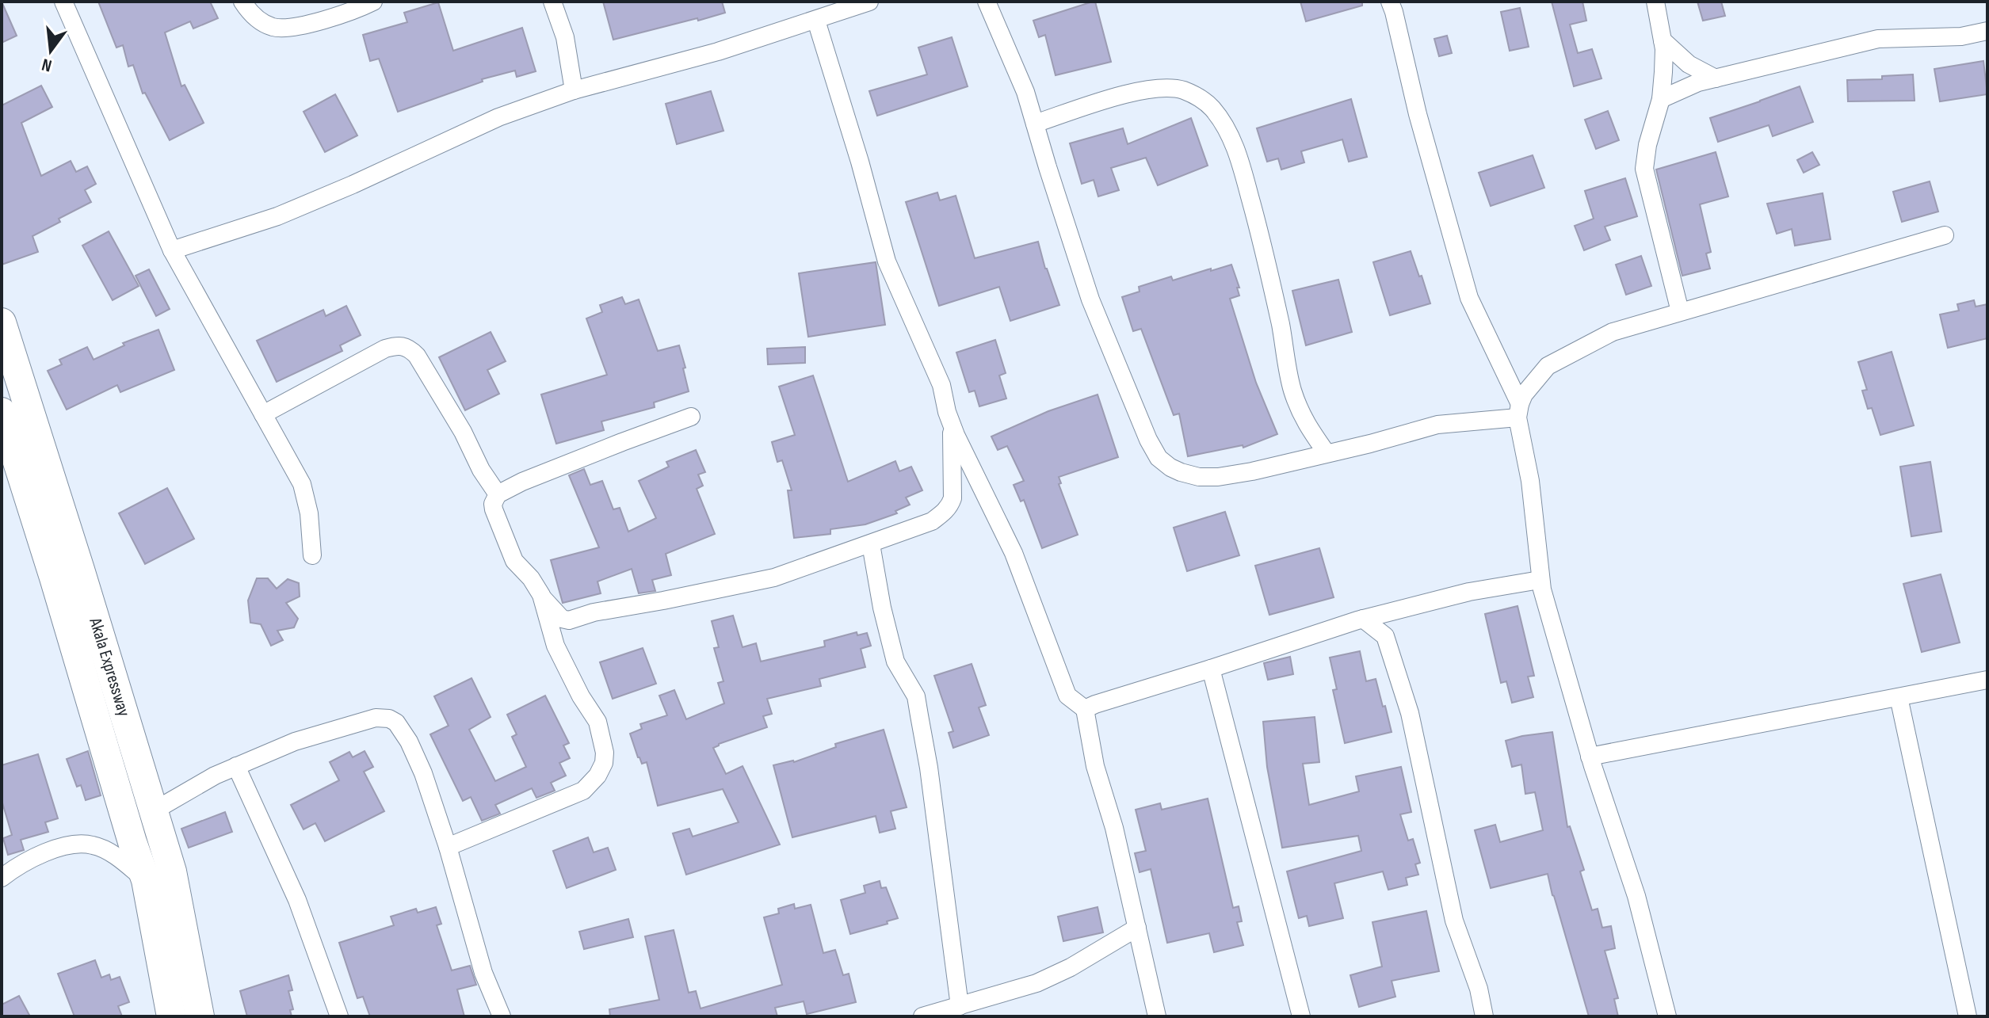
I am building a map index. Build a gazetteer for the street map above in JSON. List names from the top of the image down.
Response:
{
  "streets": {
    "main road": ["Akala Expressway"]
  },
  "north": "bottom"
}
